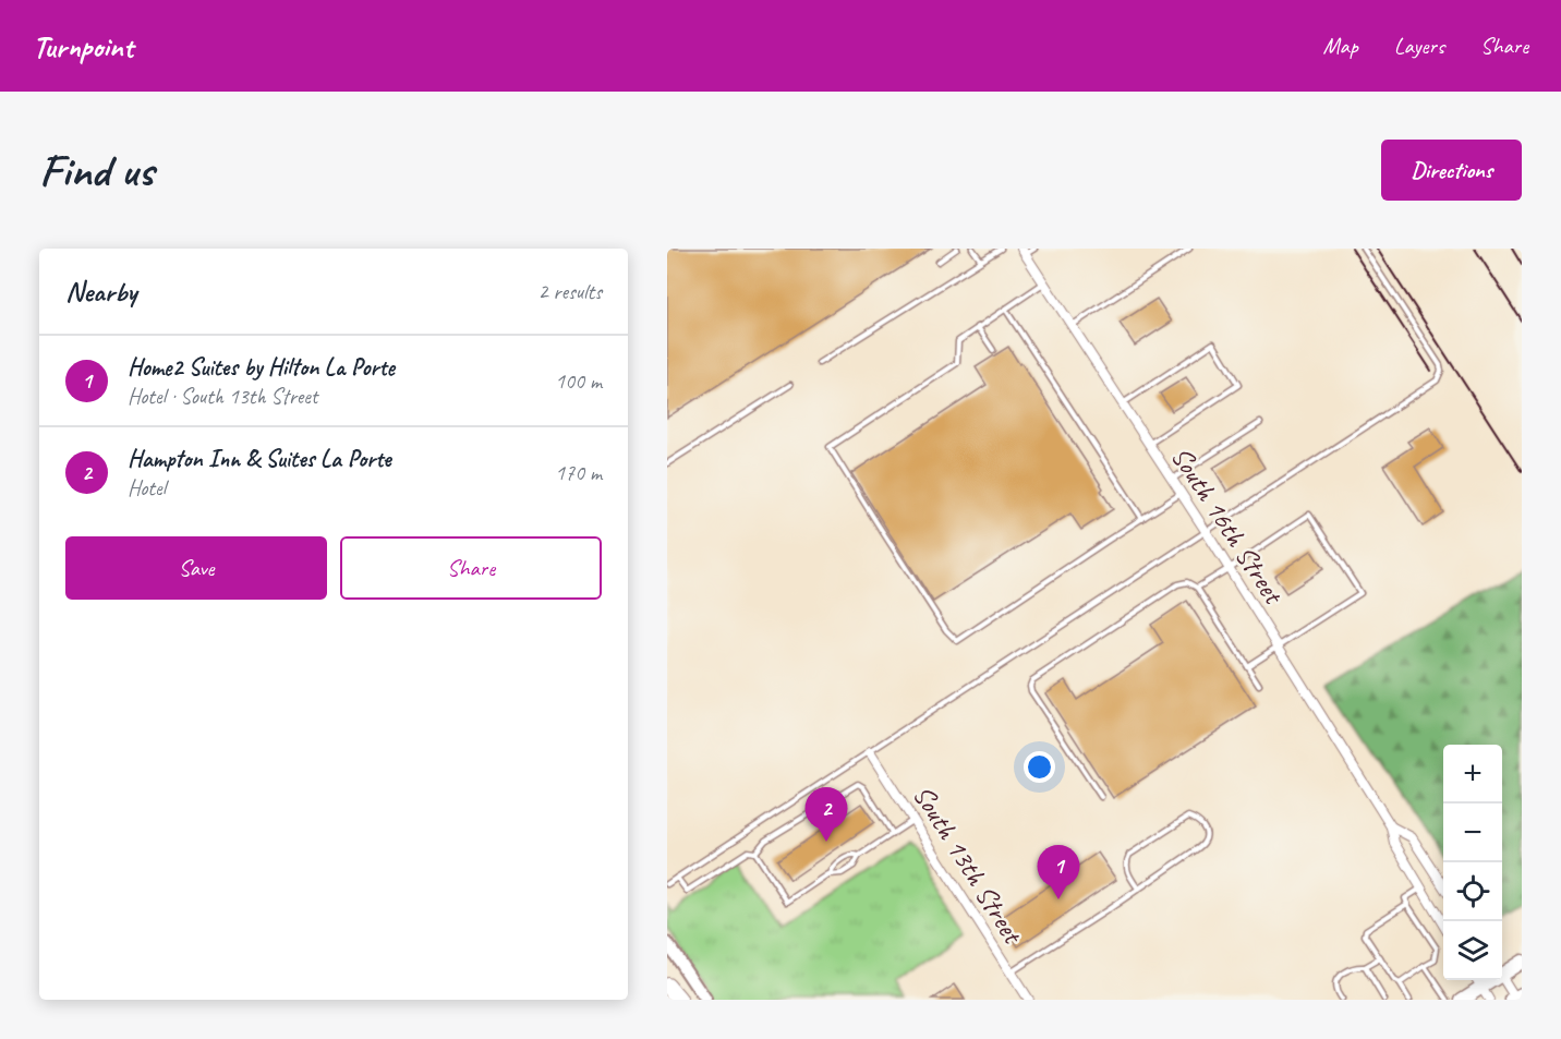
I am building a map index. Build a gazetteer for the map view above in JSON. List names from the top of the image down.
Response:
{
  "streets": {
    "street": ["South 16th Street", "South 13th Street"]
  },
  "page": {
    "header": "Turnpoint",
    "nav": ["Map", "Layers", "Share"],
    "buttons": [
      "Directions",
      ["Save", "Share"]
    ],
    "title": "Find us",
    "heading": ["Nearby", "2 results"],
    "list": [
      {
        "mark": "1",
        "name": "Home2 Suites by Hilton La Porte",
        "note": "Hotel · South 13th Street",
        "value": "100 m"
      },
      {
        "mark": "2",
        "name": "Hampton Inn & Suites La Porte",
        "note": "Hotel",
        "value": "170 m"
      }
    ],
    "map_buttons": ["+", "−"],
    "pins": ["2", "1"]
  }
}
